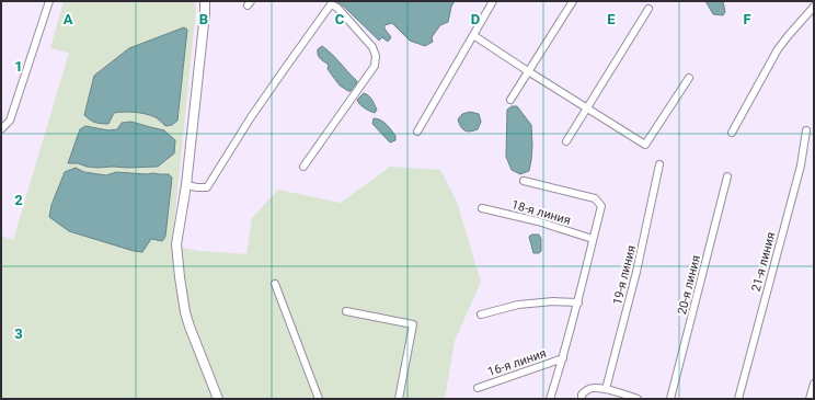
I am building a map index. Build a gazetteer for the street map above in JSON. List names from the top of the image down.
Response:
{
  "streets": {
    "street": [
      "18-я линия",
      "21-я линия",
      "19-я линия",
      "20-я линия",
      "16-я линия"
    ]
  },
  "grid": {
    "columns": [
      "A",
      "B",
      "C",
      "D",
      "E",
      "F"
    ],
    "rows": ["1", "2", "3"]
  }
}
